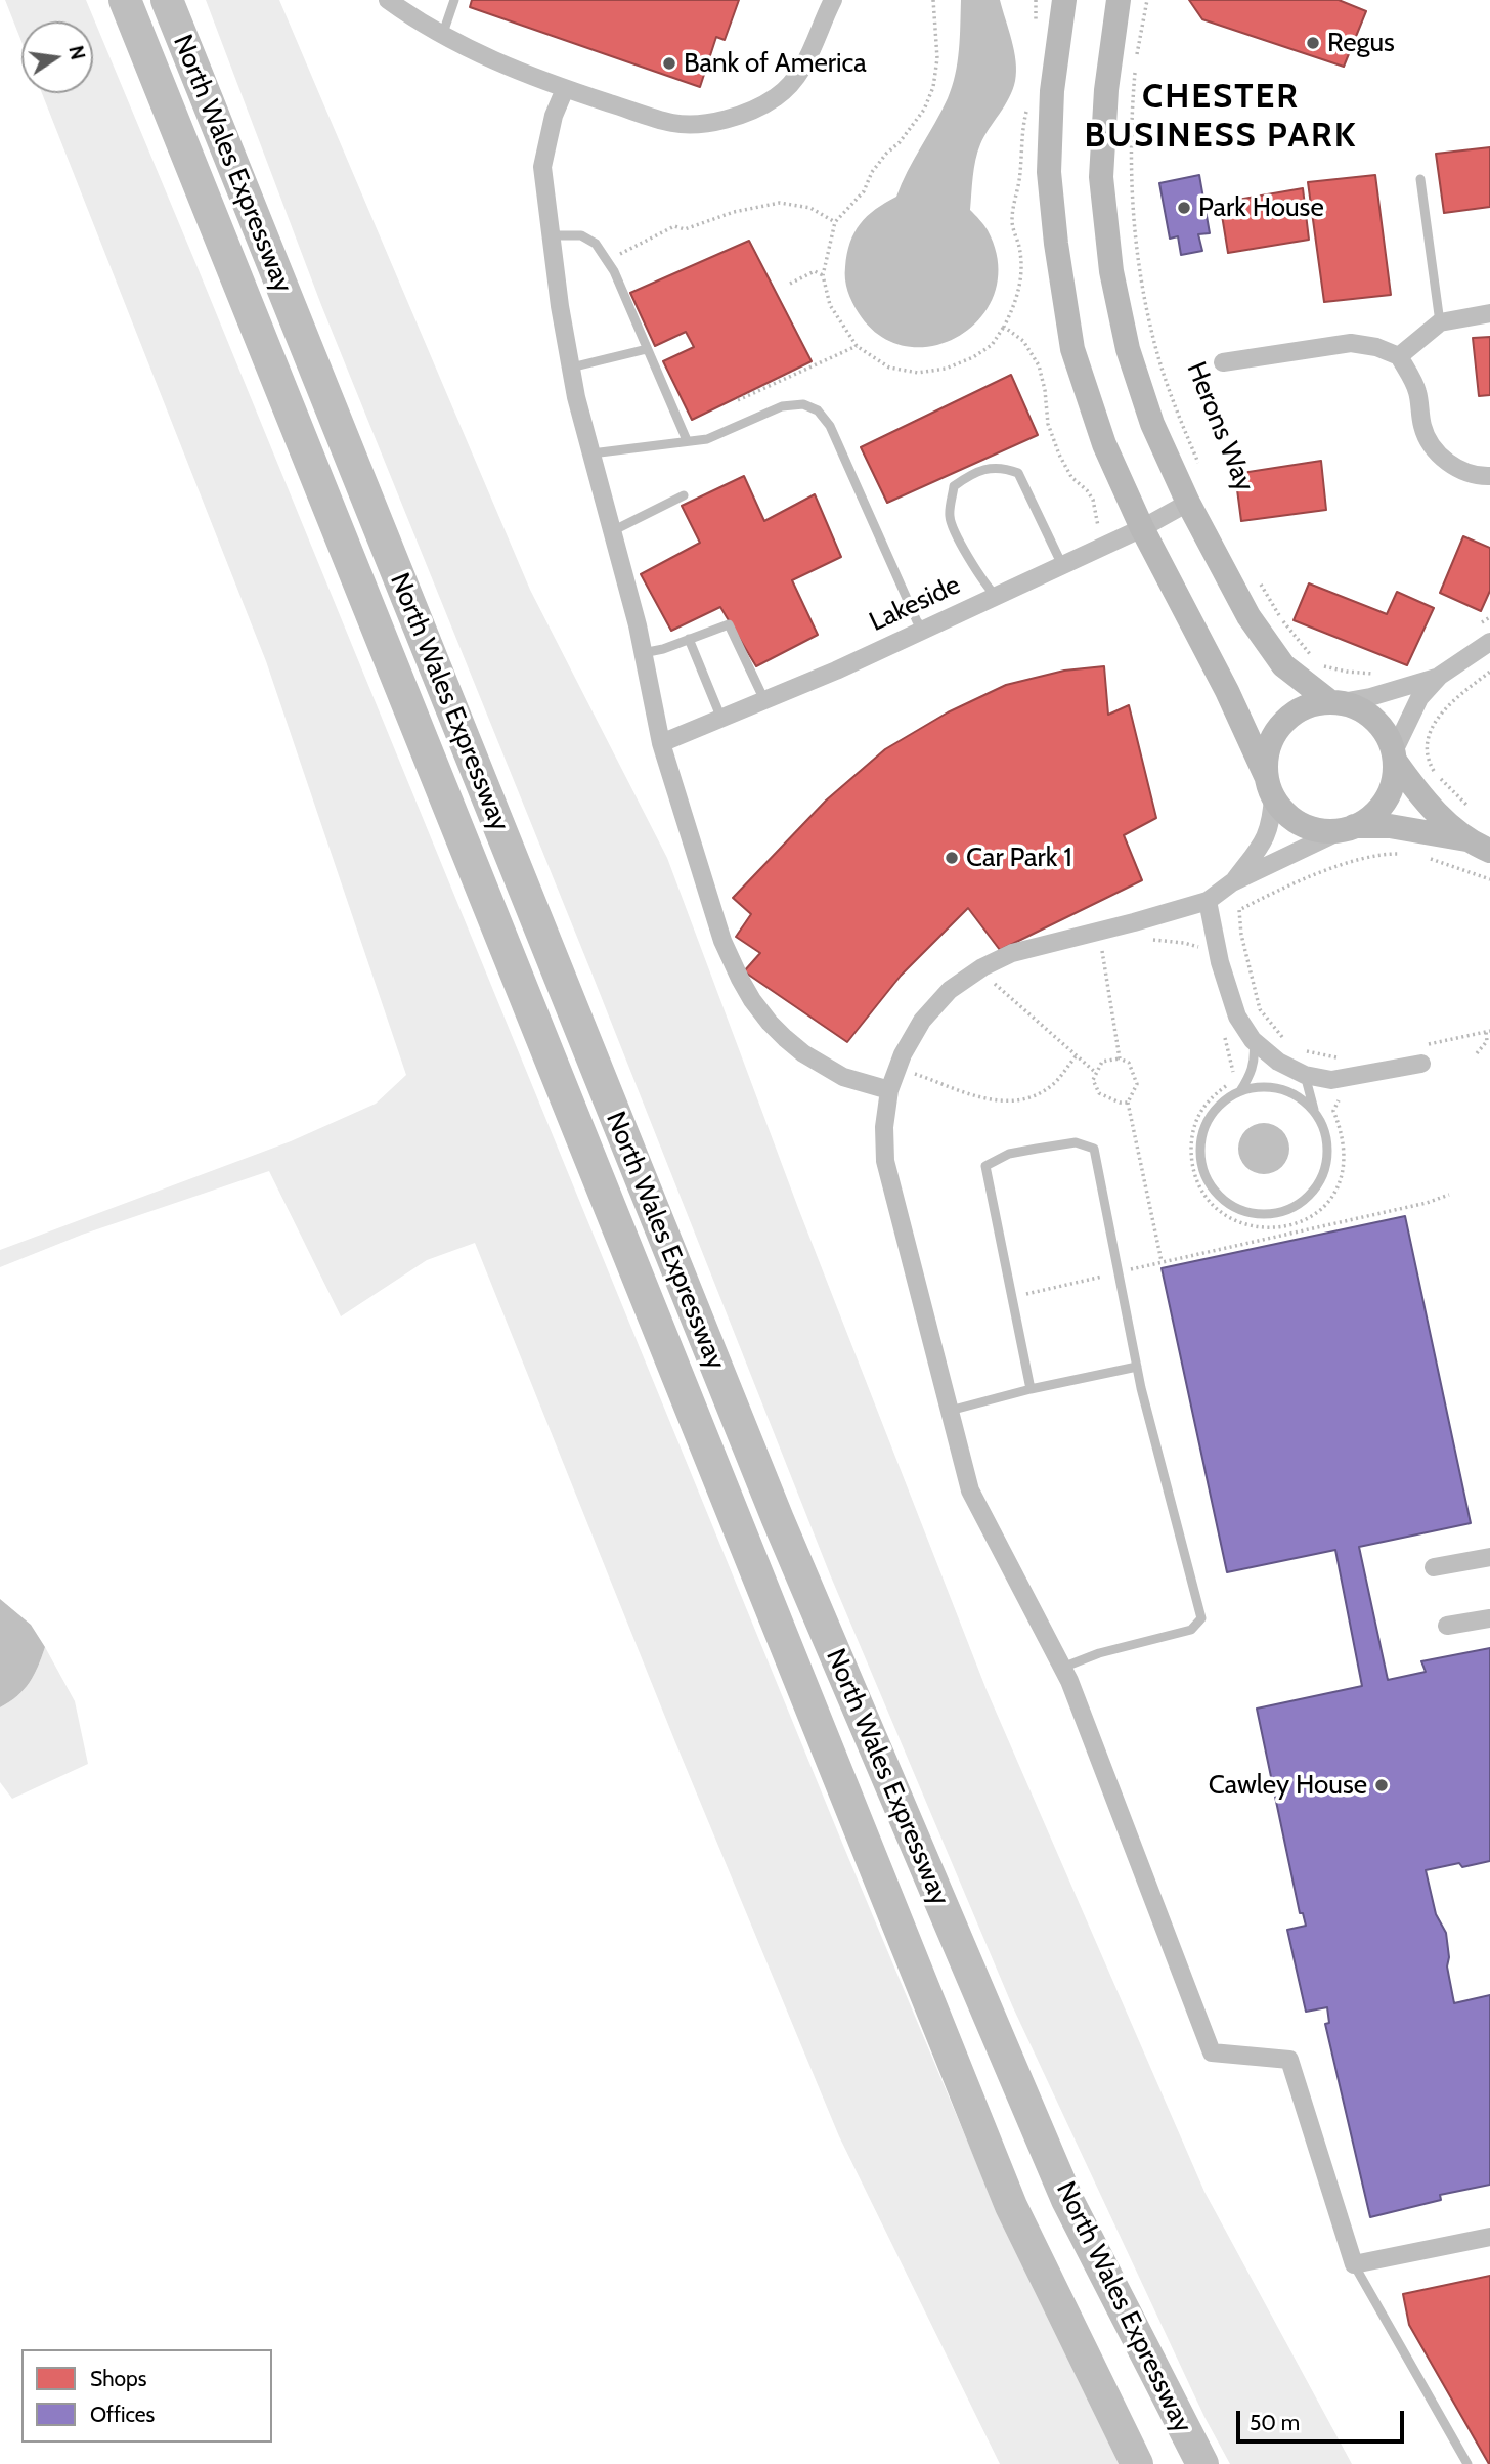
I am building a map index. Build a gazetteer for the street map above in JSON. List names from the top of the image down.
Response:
{
  "streets": {
    "highway": ["North Wales Expressway"],
    "street": ["Lakeside"],
    "path": ["Herons Way"]
  },
  "districts": ["CHESTER BUSINESS PARK"],
  "places": [
    "Regus",
    "Bank of America",
    "Park House",
    "Car Park 1",
    "Cawley House"
  ],
  "legend": ["Shops", "Offices"],
  "scale_bar": "50 m",
  "north": "right"
}
